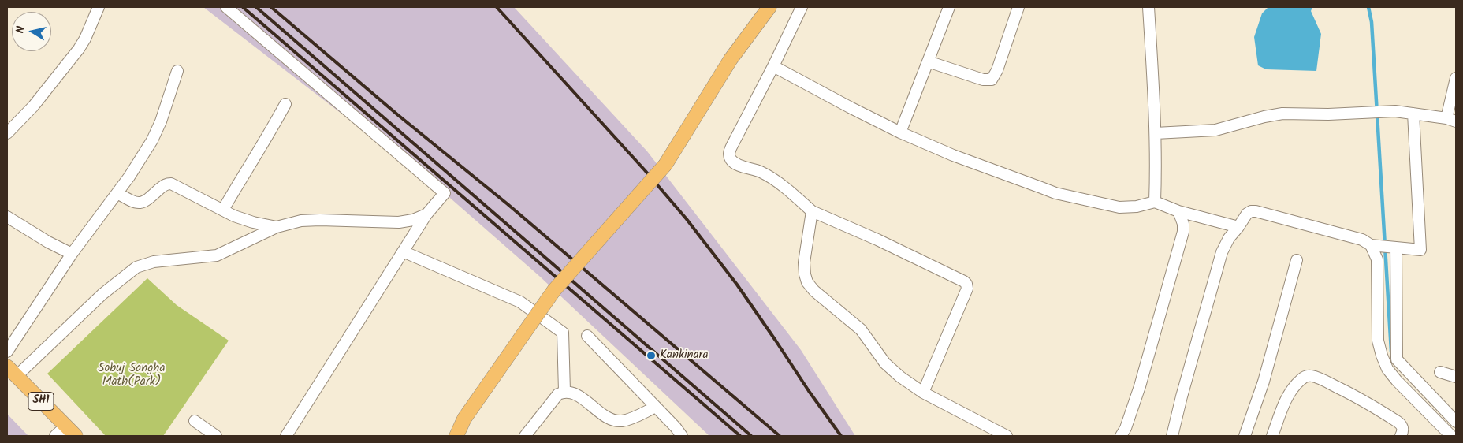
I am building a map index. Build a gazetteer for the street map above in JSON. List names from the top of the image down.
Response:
{
  "streets": {
    "main road": ["SH1"]
  },
  "parks": ["Sobuj Sangha Math(Park)"],
  "places": ["Kankinara"],
  "north": "left"
}
